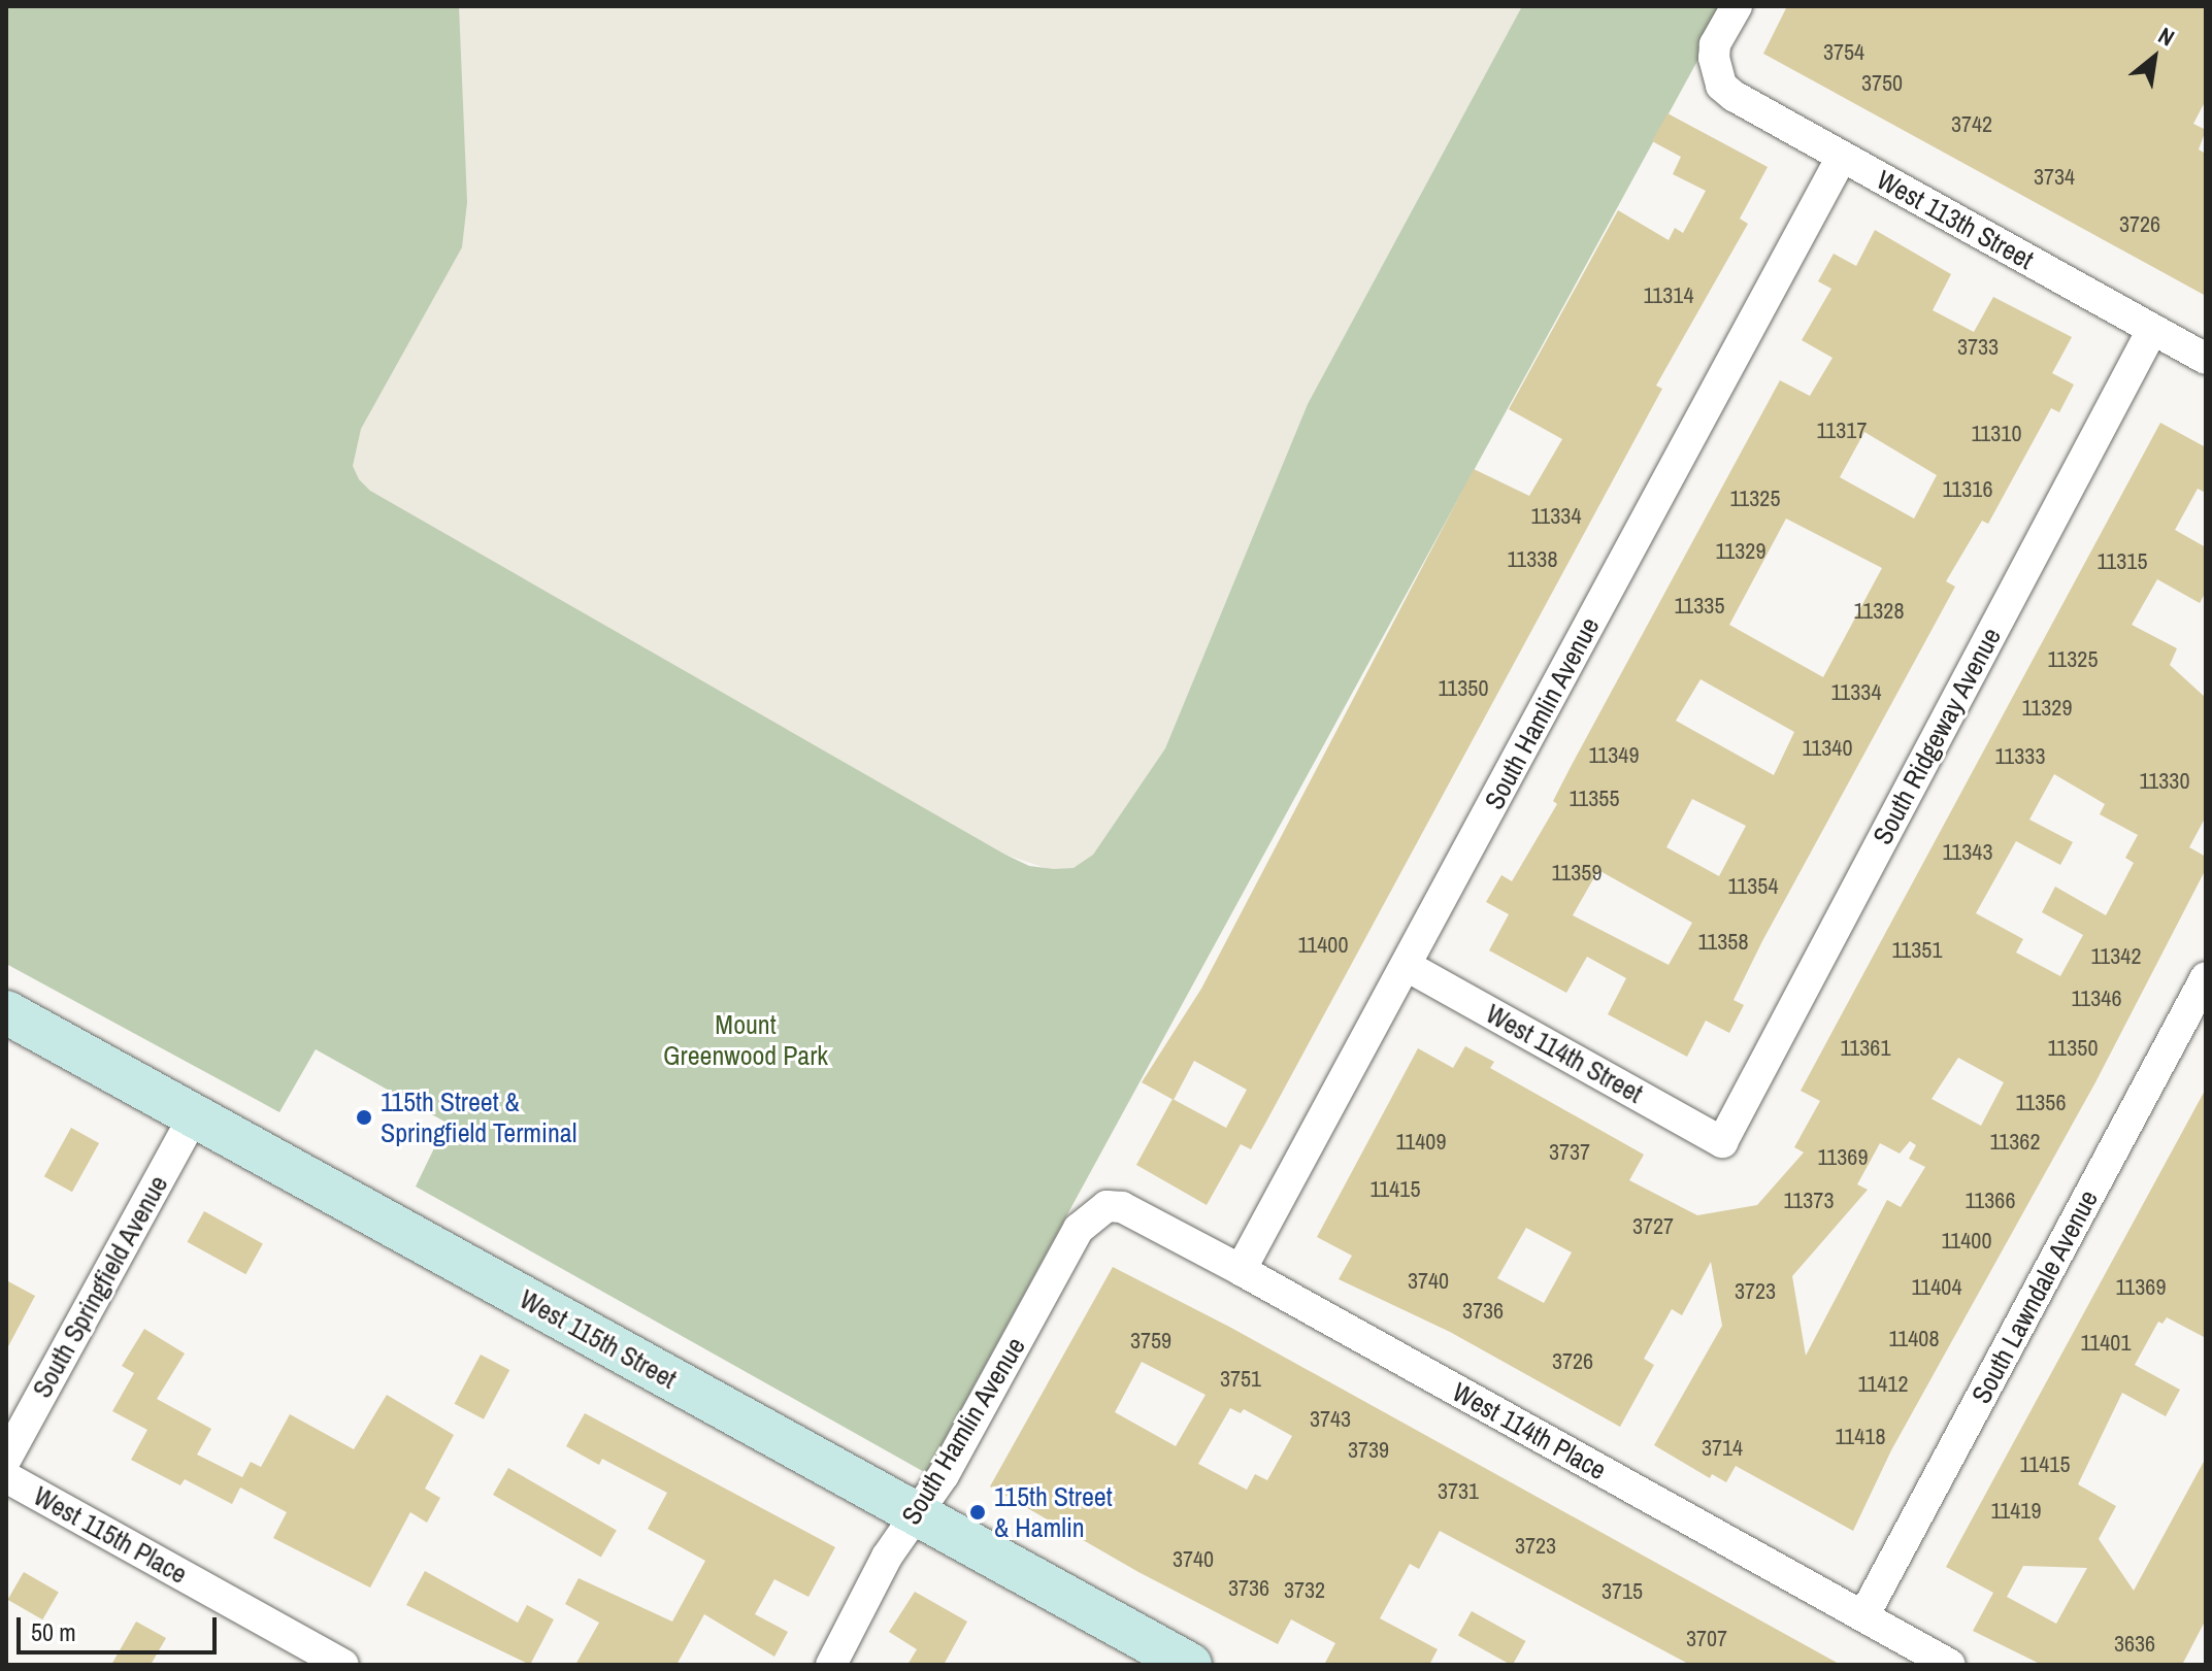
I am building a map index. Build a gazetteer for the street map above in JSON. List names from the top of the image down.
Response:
{
  "streets": {
    "street": [
      "West 113th Street",
      "South Hamlin Avenue",
      "South Ridgeway Avenue",
      "West 114th Street",
      "South Springfield Avenue",
      "South Lawndale Avenue",
      "West 115th Street",
      "West 114th Place",
      "West 115th Place"
    ]
  },
  "crossings": [
    ["West 113th Street", "South Hamlin Avenue"],
    ["West 113th Street", "South Ridgeway Avenue"],
    ["South Hamlin Avenue", "West 114th Street"],
    ["South Hamlin Avenue", "West 115th Street"],
    ["South Hamlin Avenue", "West 114th Place"],
    ["South Ridgeway Avenue", "West 114th Street"],
    ["South Springfield Avenue", "West 115th Street"],
    ["South Lawndale Avenue", "West 114th Place"]
  ],
  "parks": ["Mount Greenwood Park"],
  "places": ["115th Street & Springfield Terminal", "115th Street & Hamlin"],
  "house_numbers": [
    "3754",
    "3750",
    "3742",
    "3734",
    "3726",
    "11314",
    "3733",
    "11317",
    "11310",
    "11316",
    "11325",
    "11334",
    "11329",
    "11338",
    "11315",
    "11335",
    "11328",
    "11325",
    "11350",
    "11334",
    "11329",
    "11340",
    "11349",
    "11333",
    "11330",
    "11355",
    "11343",
    "11359",
    "11354",
    "11358",
    "11400",
    "11351",
    "11342",
    "11346",
    "11361",
    "11350",
    "11356",
    "11409",
    "11362",
    "3737",
    "11369",
    "11415",
    "11373",
    "11366",
    "3727",
    "11400",
    "3740",
    "11404",
    "11369",
    "3723",
    "3736",
    "11408",
    "3759",
    "11401",
    "3726",
    "3751",
    "11412",
    "3743",
    "11418",
    "3714",
    "3739",
    "11415",
    "3731",
    "11419",
    "3723",
    "3740",
    "3736",
    "3732",
    "3715",
    "3707",
    "3636"
  ],
  "scale_bar": "50 m",
  "north": "top right"
}
